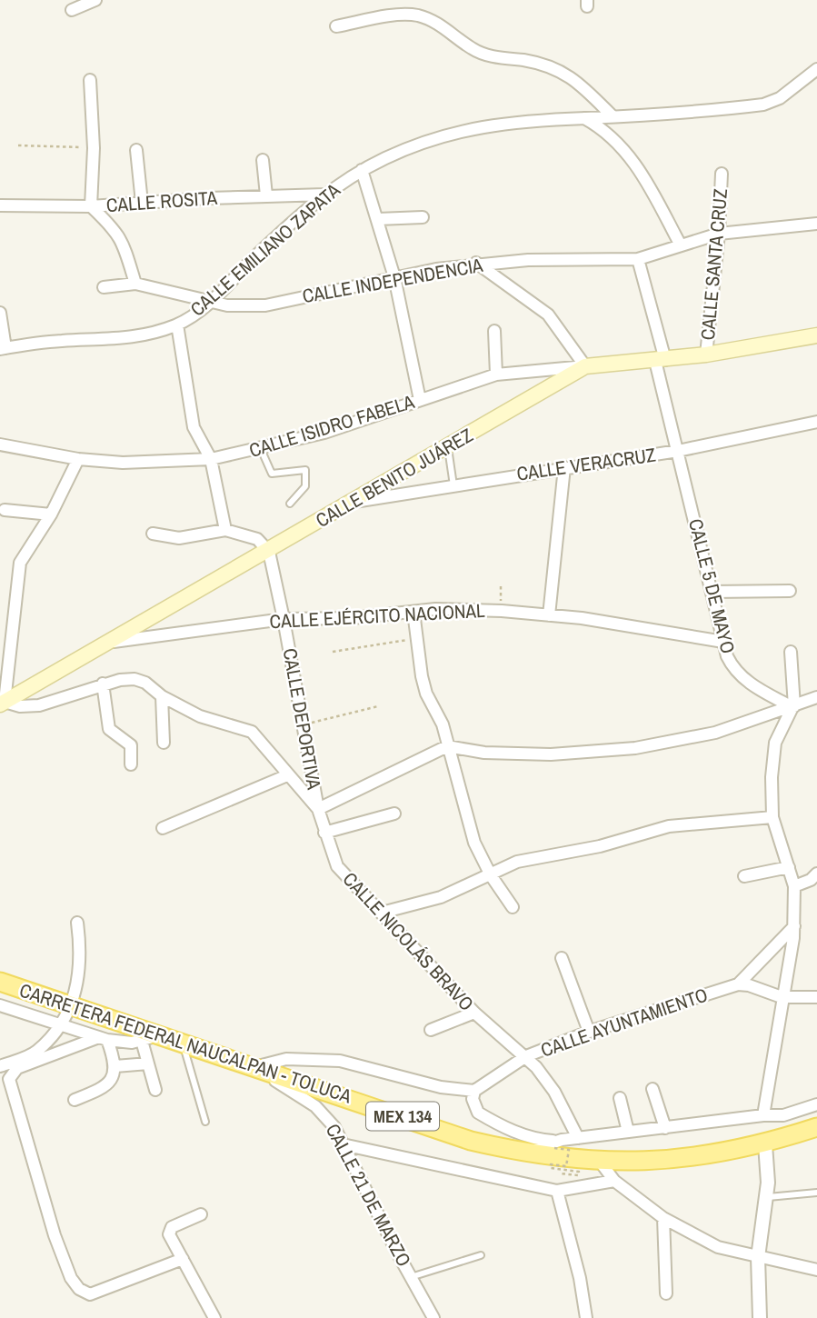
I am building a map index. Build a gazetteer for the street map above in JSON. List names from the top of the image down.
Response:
{
  "streets": {
    "main road": ["CALLE BENITO JUÁREZ", "CARRETERA FEDERAL NAUCALPAN - TOLUCA", "MEX 134"],
    "street": [
      "CALLE ROSITA",
      "CALLE EMILIANO ZAPATA",
      "CALLE SANTA CRUZ",
      "CALLE INDEPENDENCIA",
      "CALLE ISIDRO FABELA",
      "CALLE VERACRUZ",
      "CALLE 5 DE MAYO",
      "CALLE EJÉRCITO NACIONAL",
      "CALLE DEPORTIVA",
      "CALLE NICOLÁS BRAVO",
      "CALLE AYUNTAMIENTO",
      "CALLE 21 DE MARZO"
    ]
  },
  "crossings": [
    ["CALLE ROSITA", "CALLE EMILIANO ZAPATA"],
    ["CALLE EMILIANO ZAPATA", "CALLE INDEPENDENCIA"],
    ["CALLE SANTA CRUZ", "CALLE INDEPENDENCIA"],
    ["CALLE SANTA CRUZ", "CALLE BENITO JUÁREZ"],
    ["CALLE ISIDRO FABELA", "CALLE BENITO JUÁREZ"],
    ["CALLE VERACRUZ", "CALLE BENITO JUÁREZ"],
    ["CALLE VERACRUZ", "CALLE 5 DE MAYO"],
    ["CALLE BENITO JUÁREZ", "CALLE 5 DE MAYO"],
    ["CALLE BENITO JUÁREZ", "CALLE EJÉRCITO NACIONAL"],
    ["CALLE BENITO JUÁREZ", "CALLE DEPORTIVA"],
    ["CALLE BENITO JUÁREZ", "CALLE NICOLÁS BRAVO"],
    ["CALLE 5 DE MAYO", "CALLE EJÉRCITO NACIONAL"],
    ["CALLE EJÉRCITO NACIONAL", "CALLE DEPORTIVA"],
    ["CALLE DEPORTIVA", "CALLE NICOLÁS BRAVO"],
    ["CALLE NICOLÁS BRAVO", "CALLE AYUNTAMIENTO"],
    ["CARRETERA FEDERAL NAUCALPAN - TOLUCA", "CALLE 21 DE MARZO"]
  ]
}
